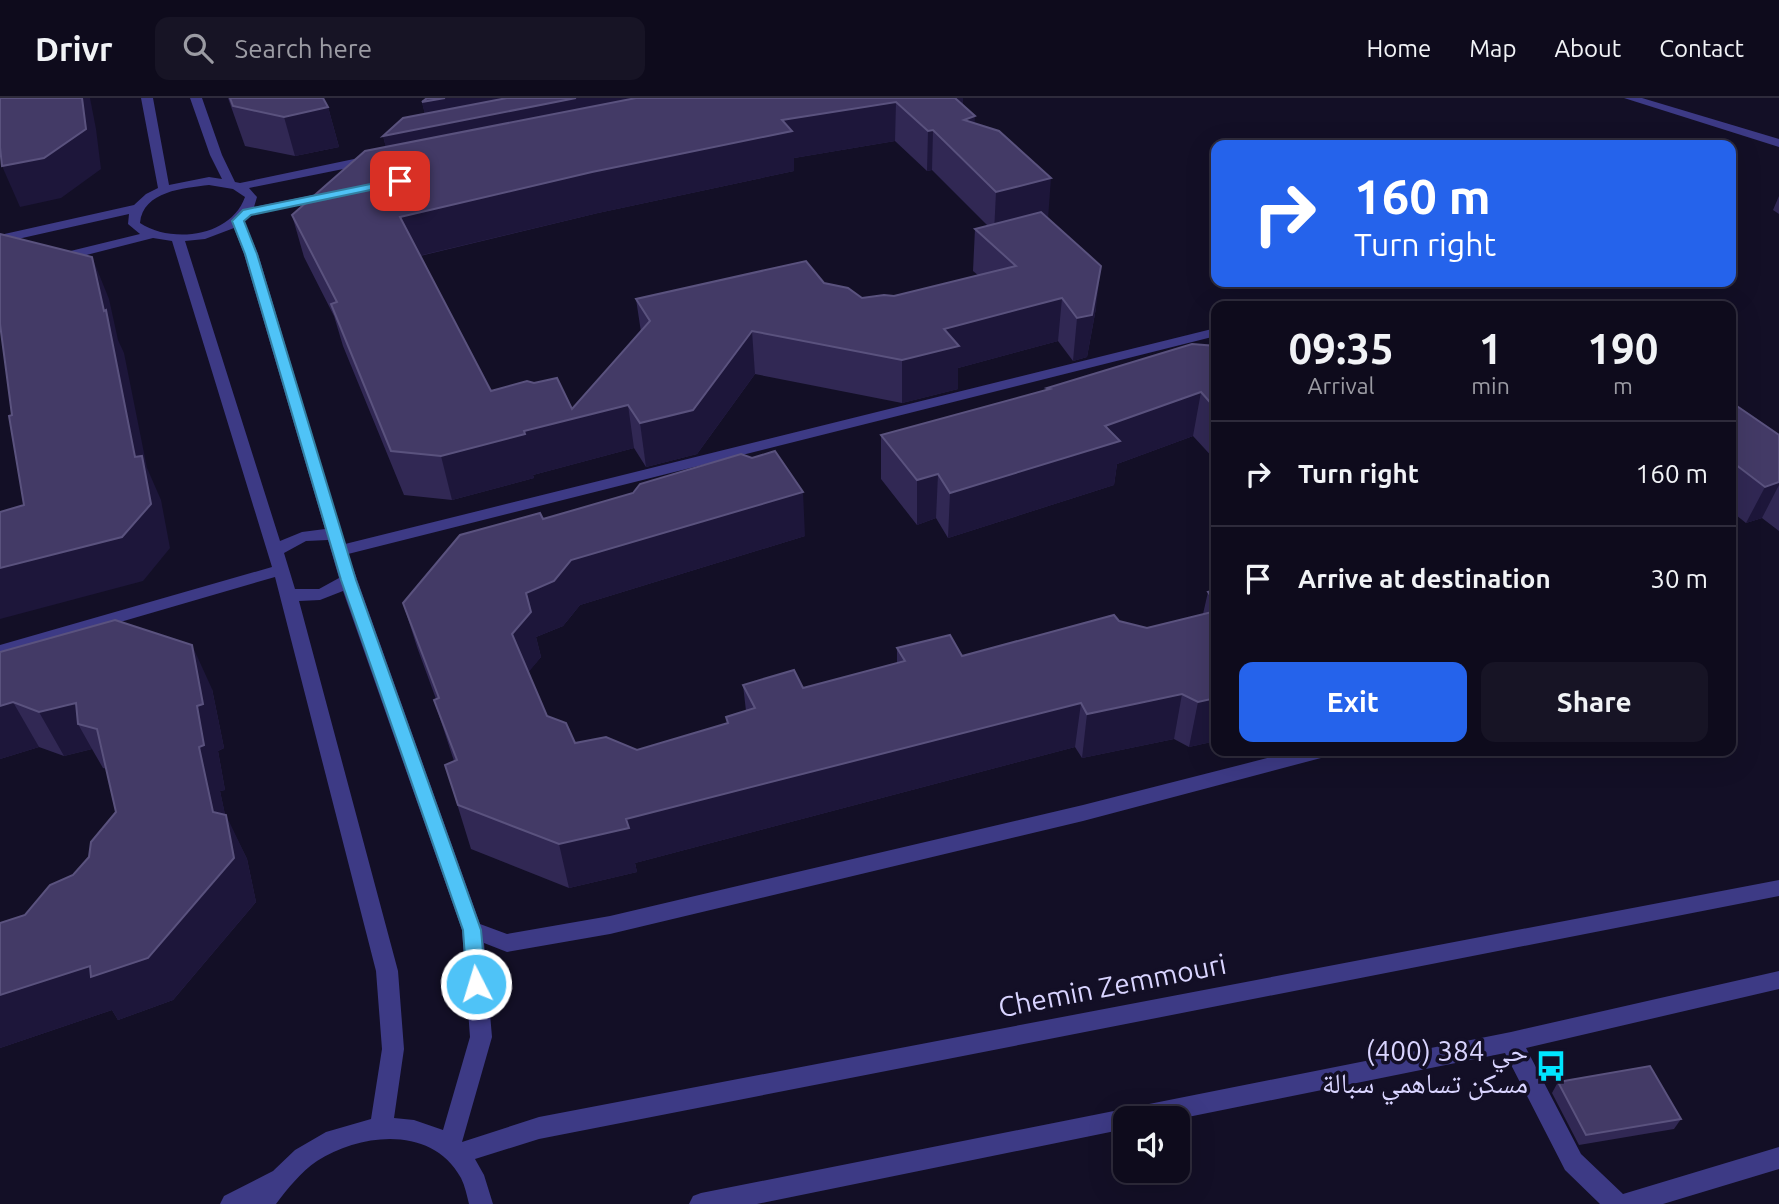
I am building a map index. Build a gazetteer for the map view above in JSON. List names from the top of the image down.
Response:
{
  "streets": {
    "street": ["Chemin Zemmouri"]
  },
  "places": {
    "bus stop": ["حي 384 (400) مسكن تساهمي سبالة"]
  },
  "page": {
    "header": "Drivr",
    "search": "Search here",
    "nav": [
      "Home",
      "Map",
      "About",
      "Contact"
    ],
    "turn": ["160 m", "Turn right"],
    "eta": [
      "09:35",
      "Arrival",
      "1",
      "min",
      "190",
      "m"
    ],
    "list": [
      {
        "name": "Turn right",
        "value": "160 m"
      },
      {
        "name": "Arrive at destination",
        "value": "30 m"
      }
    ],
    "buttons": ["Exit", "Share"]
  }
}
